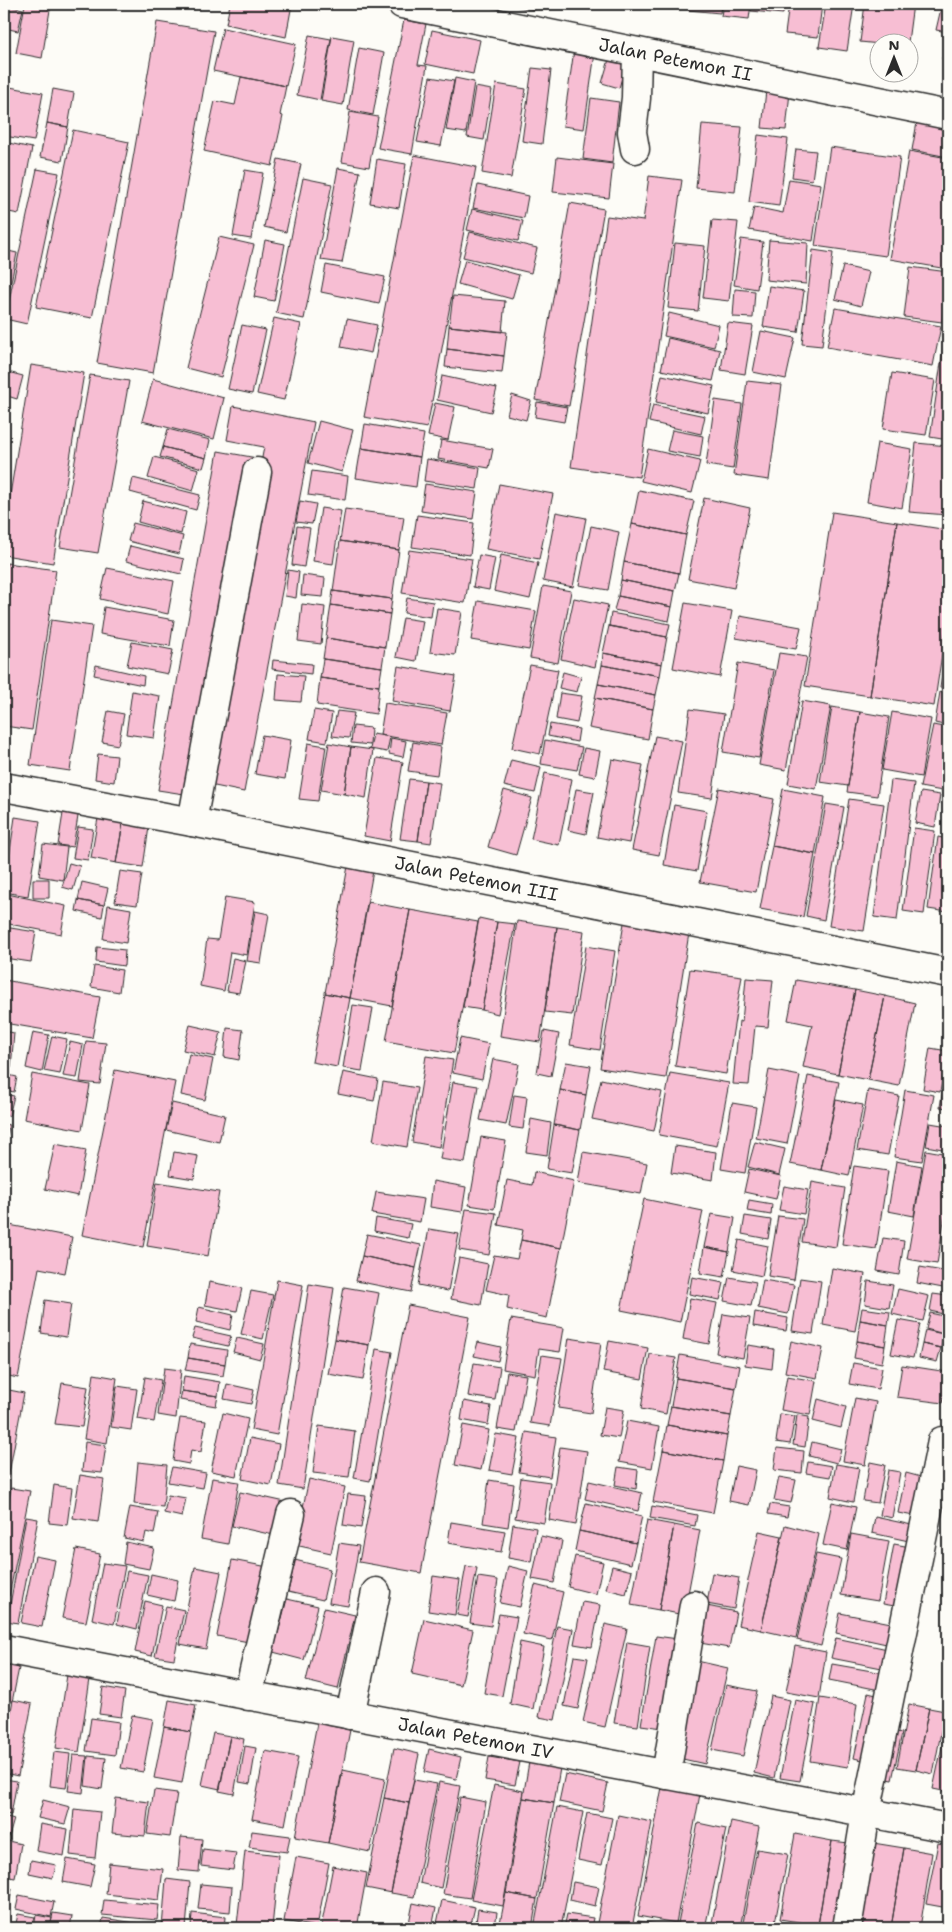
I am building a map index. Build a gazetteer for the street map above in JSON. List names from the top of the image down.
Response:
{
  "streets": {
    "street": ["Jalan Petemon II", "Jalan Petemon III", "Jalan Petemon IV"]
  },
  "north": "top"
}
